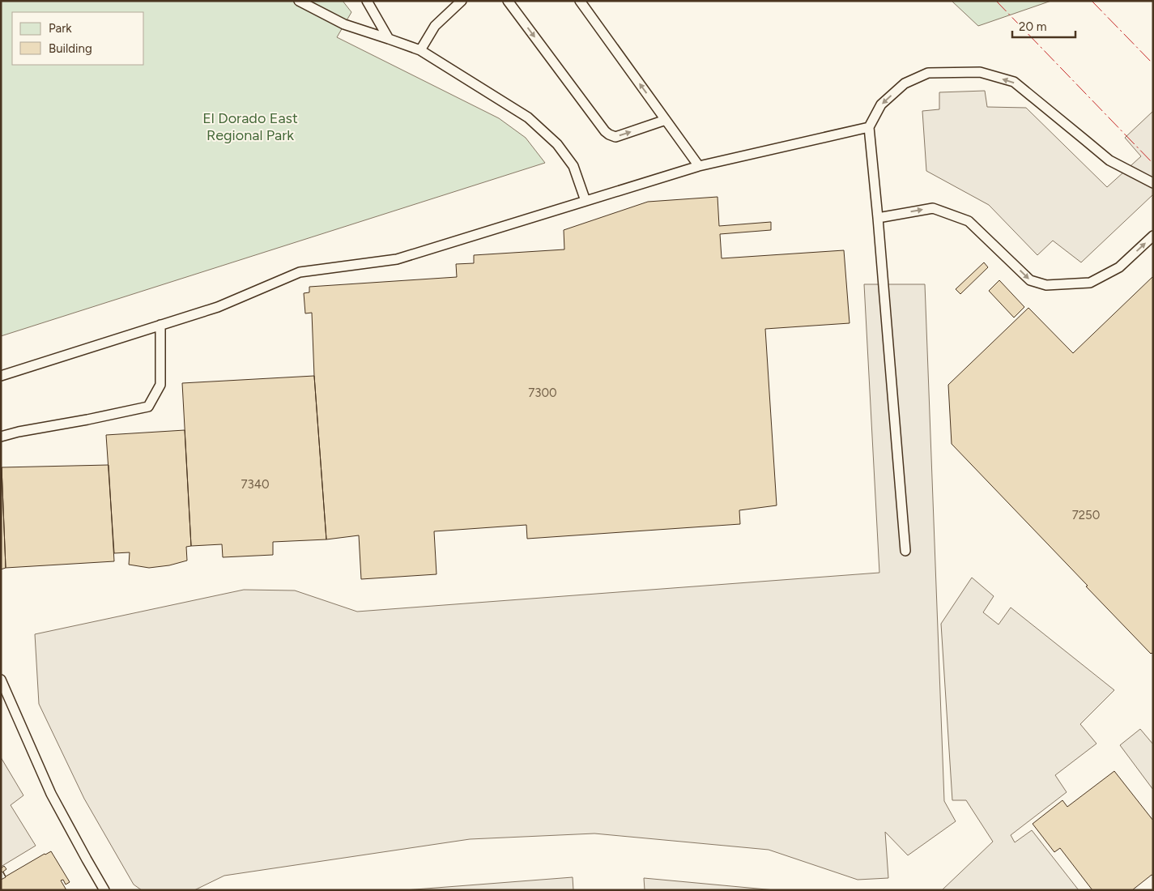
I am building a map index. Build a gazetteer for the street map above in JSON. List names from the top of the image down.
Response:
{
  "parks": ["El Dorado East Regional Park"],
  "house_numbers": ["7300", "7340", "7250"],
  "legend": ["Park", "Building"],
  "scale_bar": "20 m"
}
